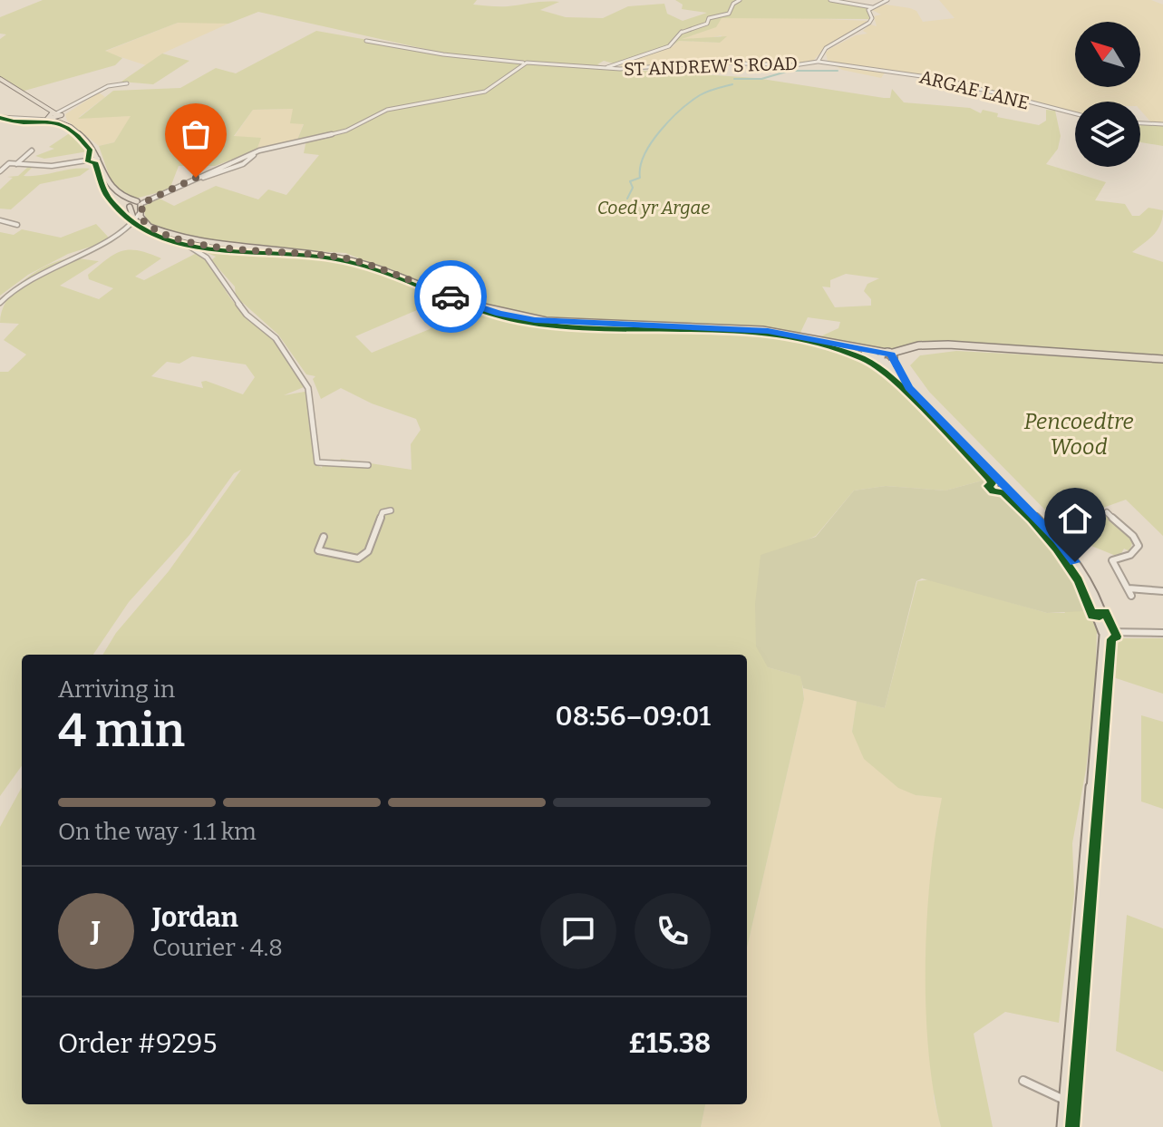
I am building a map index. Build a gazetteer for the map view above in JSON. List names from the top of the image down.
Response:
{
  "streets": {
    "street": ["ST ANDREW'S ROAD", "ARGAE LANE"]
  },
  "crossings": [
    ["ST ANDREW'S ROAD", "ARGAE LANE"]
  ],
  "parks": ["Coed yr Argae", "Pencoedtre Wood"],
  "north": "top left",
  "page": {
    "heading": ["4 min", "Arriving in", "08:56–09:01"],
    "panel": [
      "Jordan",
      "Courier · 4.8",
      "Order #9295",
      "£15.38"
    ],
    "bar": "On the way · 1.1 km",
    "round": "J"
  }
}
